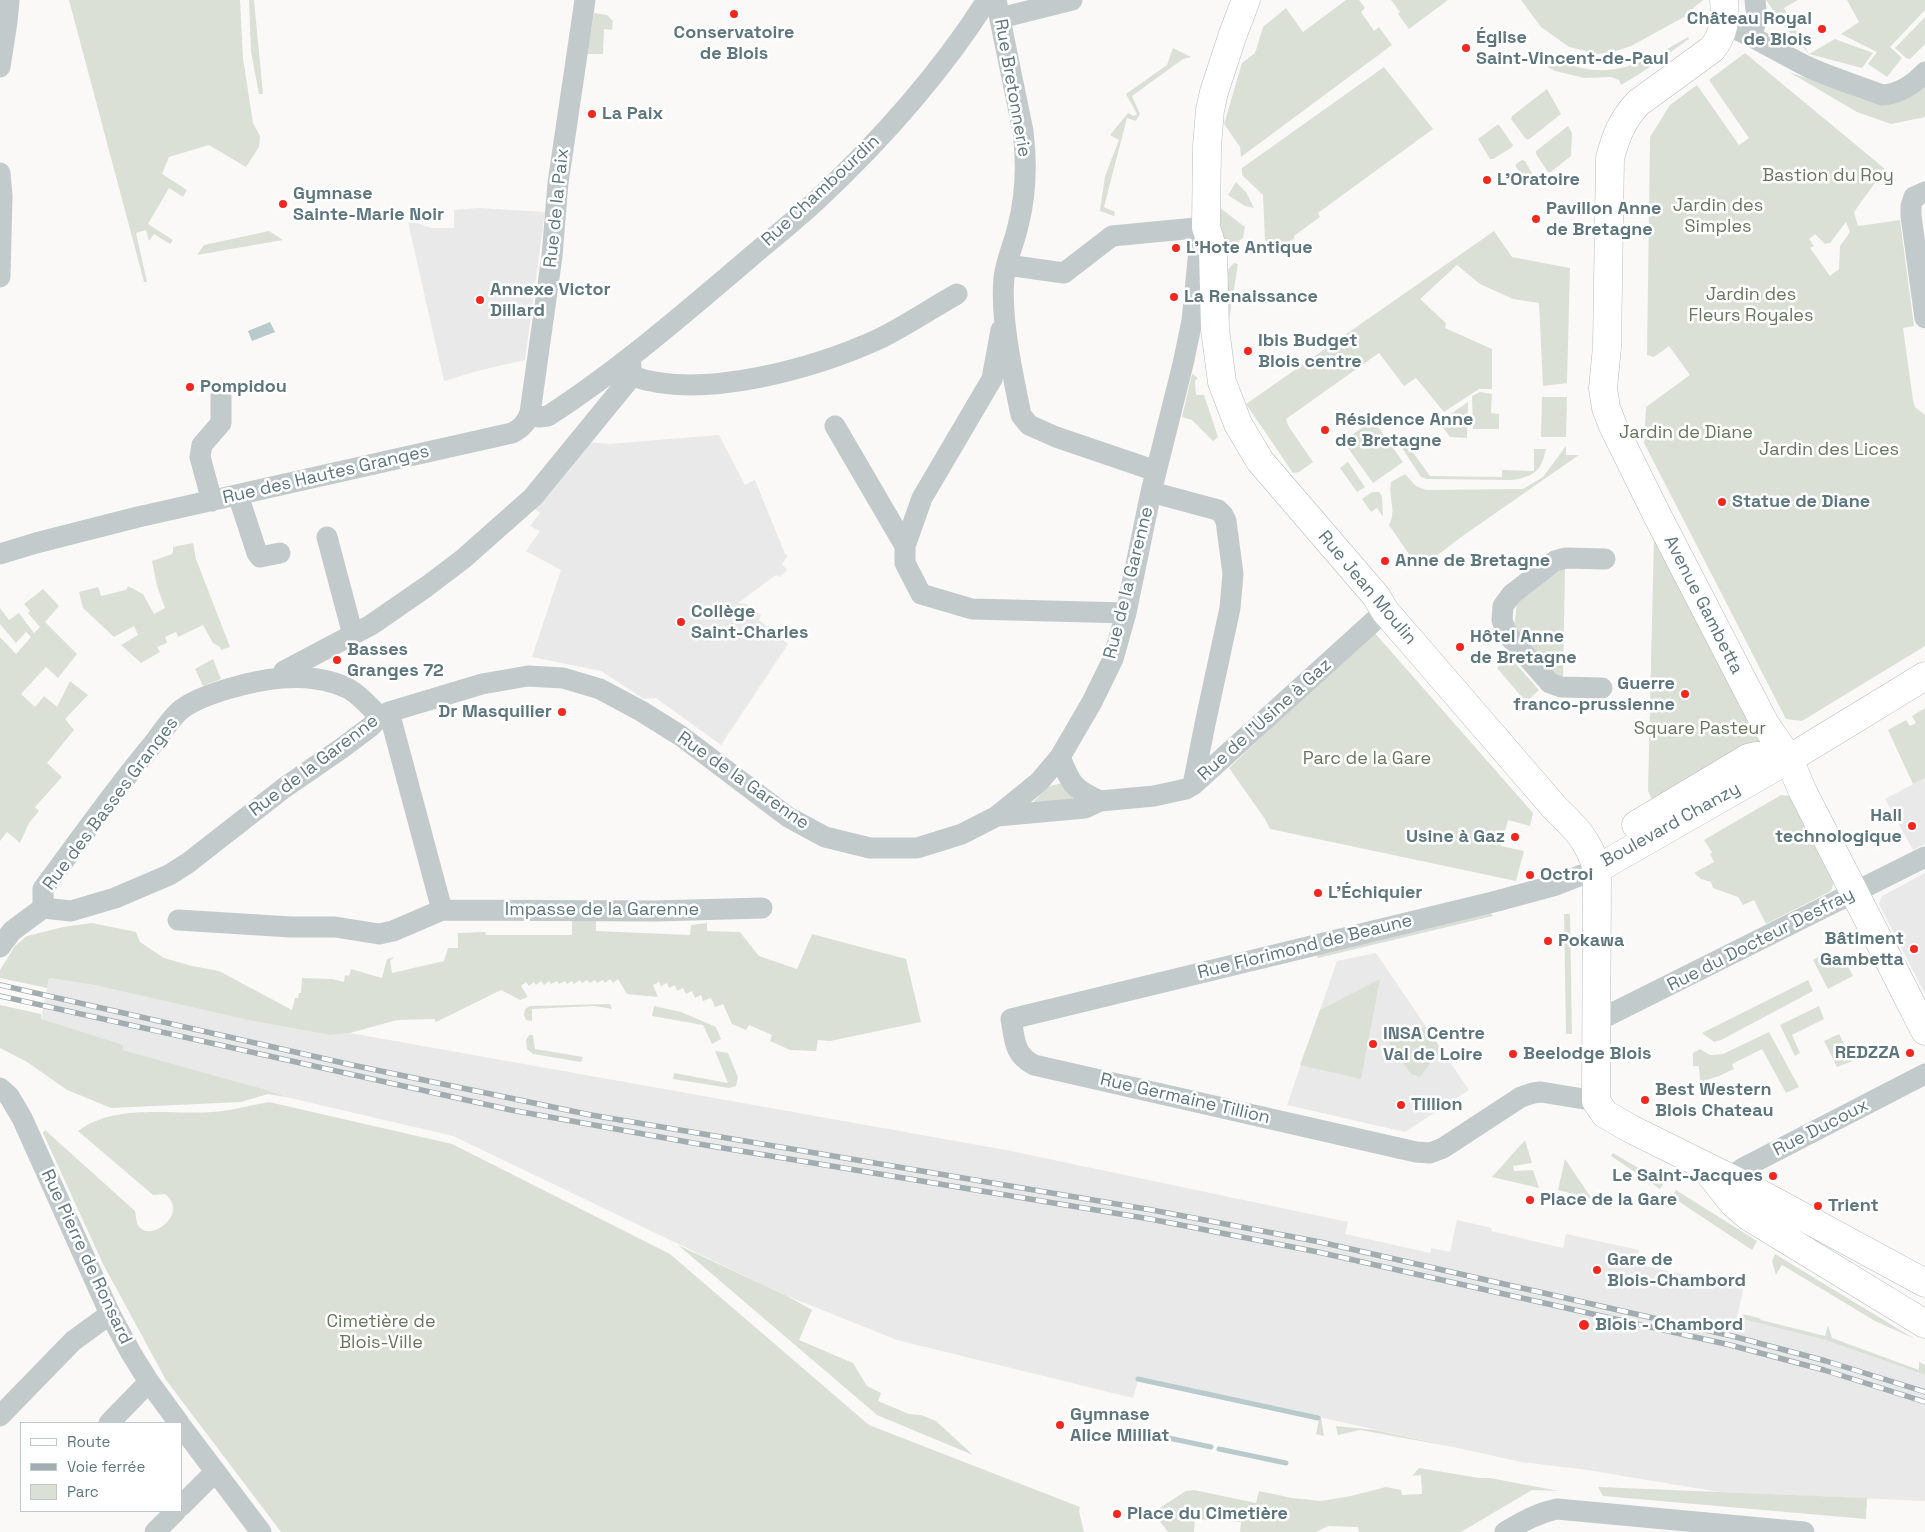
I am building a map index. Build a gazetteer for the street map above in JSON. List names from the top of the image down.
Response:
{
  "streets": {
    "main road": ["Rue Jean Moulin", "Avenue Gambetta", "Boulevard Chanzy"],
    "street": [
      "Rue Bretonnerie",
      "Rue Chambourdin",
      "Rue de la Paix",
      "Rue des Hautes Granges",
      "Rue de la Garenne",
      "Rue de l'Usine à Gaz",
      "Rue des Basses Granges",
      "Impasse de la Garenne",
      "Rue du Docteur Desfray",
      "Rue Florimond de Beaune",
      "Rue Germaine Tillion",
      "Rue Ducoux",
      "Rue Pierre de Ronsard"
    ]
  },
  "crossings": [
    ["Rue Bretonnerie", "Rue de la Garenne"],
    ["Rue de la Paix", "Rue des Hautes Granges"],
    ["Rue de la Garenne", "Rue Jean Moulin"],
    ["Rue de la Garenne", "Rue de l'Usine à Gaz"],
    ["Rue de la Garenne", "Rue des Basses Granges"],
    ["Rue Jean Moulin", "Rue de l'Usine à Gaz"],
    ["Rue Jean Moulin", "Boulevard Chanzy"],
    ["Rue Jean Moulin", "Rue Florimond de Beaune"],
    ["Avenue Gambetta", "Boulevard Chanzy"],
    ["Avenue Gambetta", "Rue du Docteur Desfray"],
    ["Boulevard Chanzy", "Rue Florimond de Beaune"],
    ["Rue Florimond de Beaune", "Rue Germaine Tillion"]
  ],
  "parks": [
    "Bastion du Roy",
    "Jardin des Simples",
    "Jardin des Fleurs Royales",
    "Jardin de Diane",
    "Jardin des Lices",
    "Square Pasteur",
    "Parc de la Gare",
    "Cimetière de Blois-Ville"
  ],
  "places": [
    "Conservatoire de Blois",
    "Château Royal de Blois",
    "Église Saint-Vincent-de-Paul",
    "La Paix",
    "L'Oratoire",
    "Gymnase Sainte-Marie Noir",
    "Pavillon Anne de Bretagne",
    "L'Hote Antique",
    "La Renaissance",
    "Annexe Victor Dillard",
    "Ibis Budget Blois centre",
    "Pompidou",
    "Résidence Anne de Bretagne",
    "Statue de Diane",
    "Anne de Bretagne",
    "Collège Saint-Charles",
    "Hôtel Anne de Bretagne",
    "Basses Granges 72",
    "Guerre franco-prussienne",
    "Dr Masquilier",
    "Hall technologique",
    "Usine à Gaz",
    "Octroi",
    "L'Échiquier",
    "Pokawa",
    "Bâtiment Gambetta",
    "INSA Centre Val de Loire",
    "REDZZA",
    "Beelodge Blois",
    "Best Western Blois Chateau",
    "Tillion",
    "Le Saint-Jacques",
    "Place de la Gare",
    "Trient",
    "Gare de Blois-Chambord",
    "Blois - Chambord",
    "Gymnase Alice Milliat",
    "Place du Cimetière"
  ],
  "legend": ["Route", "Voie ferrée", "Parc"]
}
